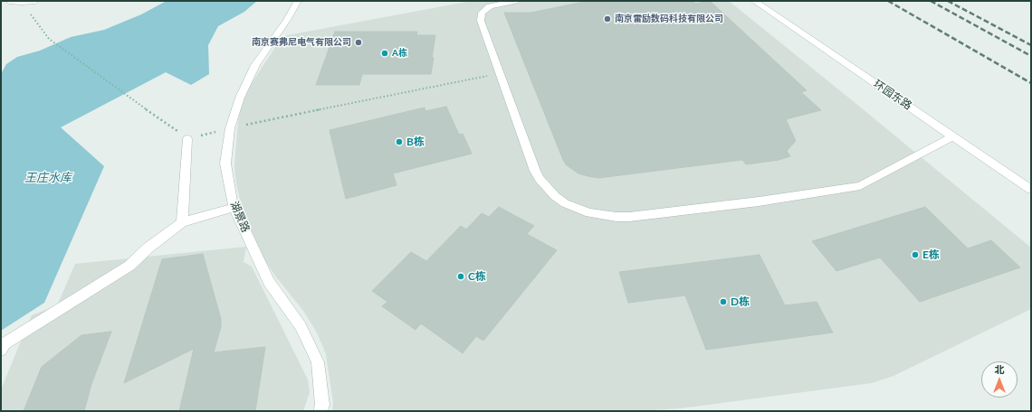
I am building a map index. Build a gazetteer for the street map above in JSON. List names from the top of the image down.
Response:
{
  "streets": {
    "street": ["环园东路", "湖景路"]
  },
  "water": ["王庄水库"],
  "places": [
    "南京雷励数码科技有限公司",
    "南京赛弗尼电气有限公司",
    "A栋",
    "B栋",
    "E栋",
    "C栋",
    "D栋"
  ],
  "north": "top"
}
